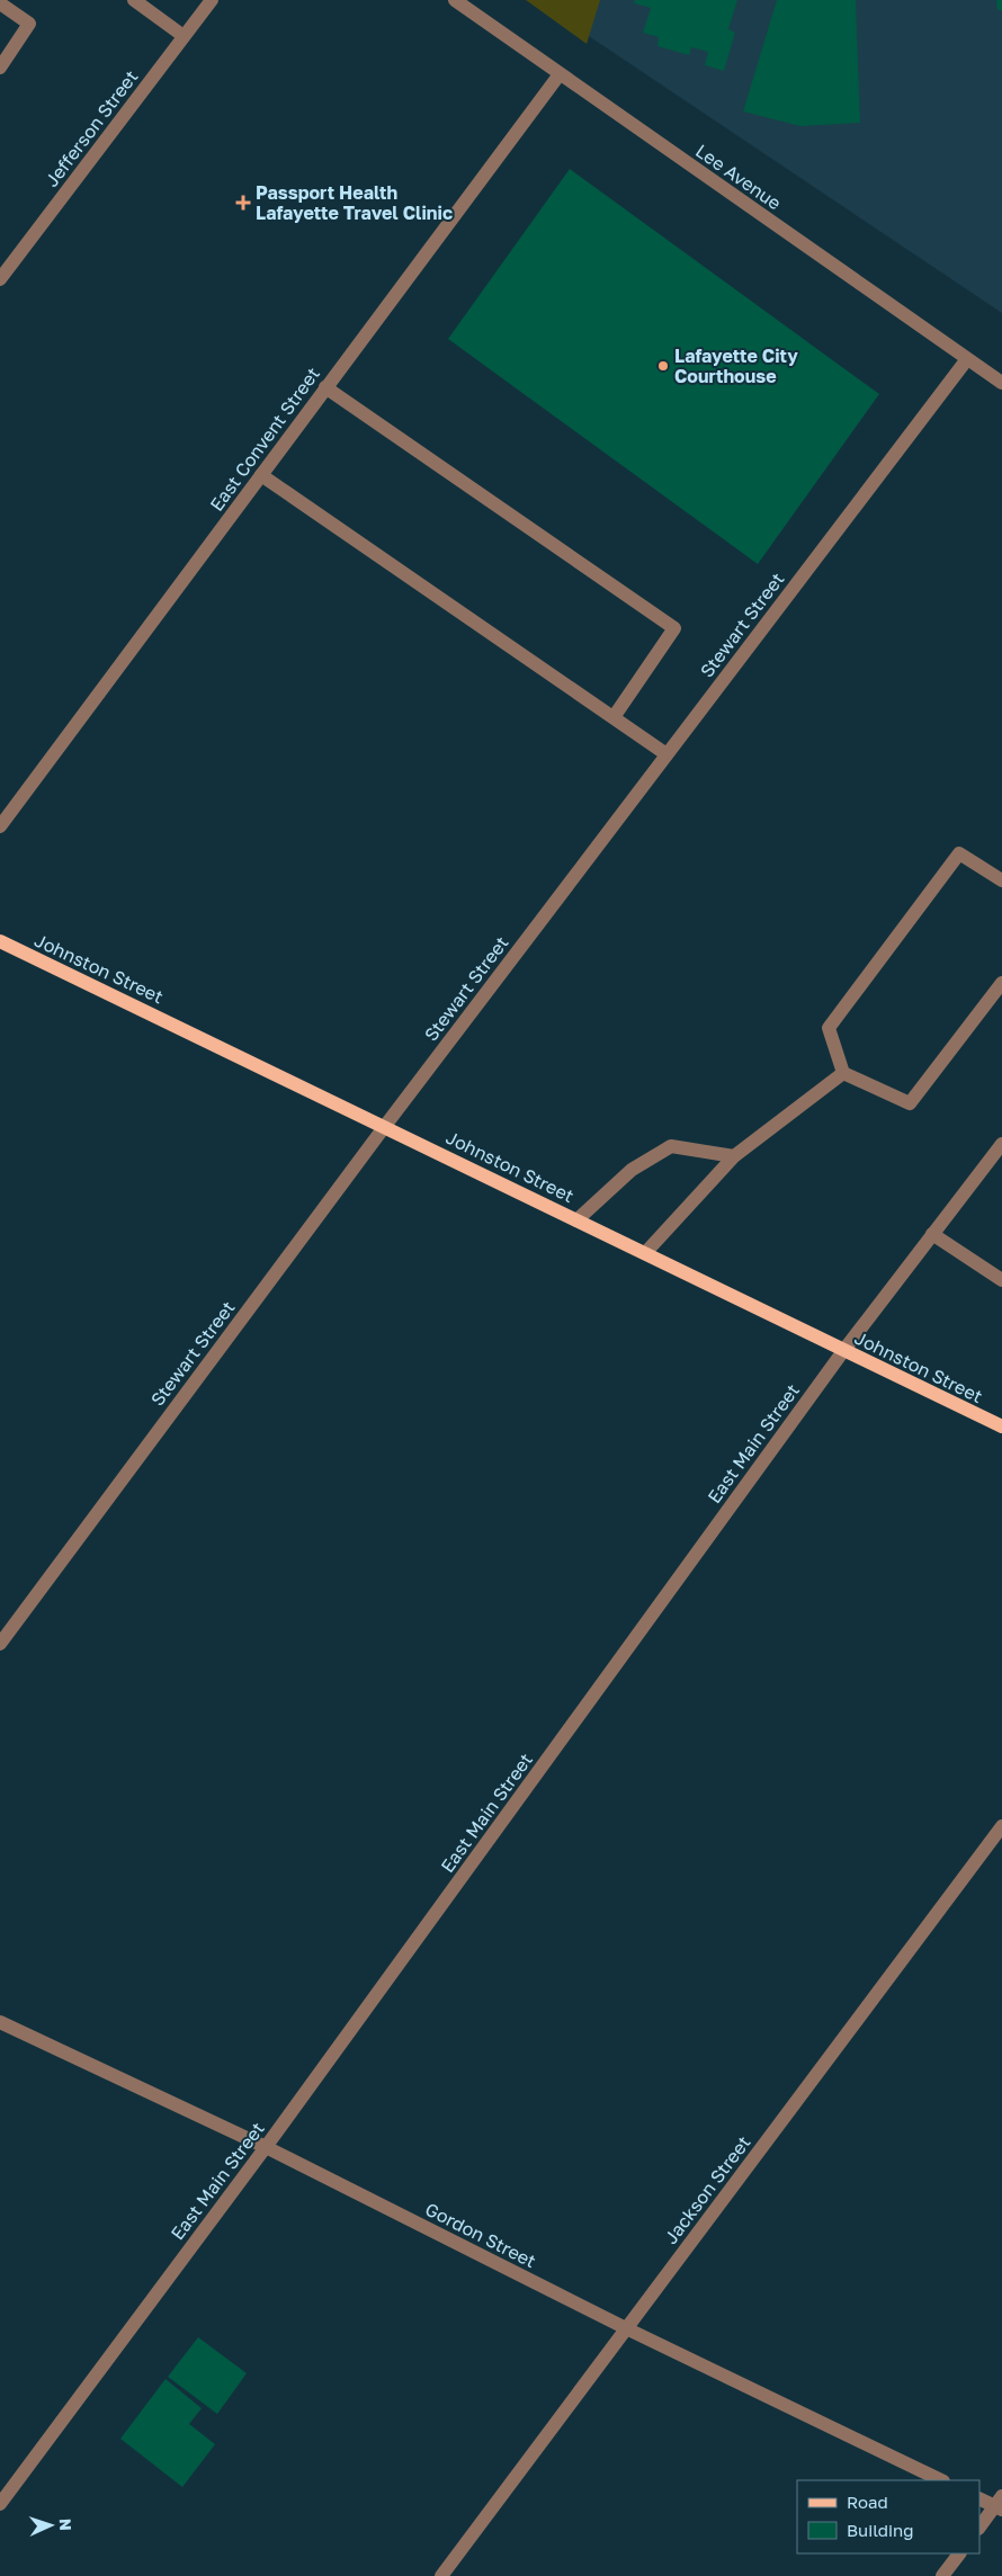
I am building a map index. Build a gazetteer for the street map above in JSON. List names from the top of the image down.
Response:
{
  "streets": {
    "main road": ["Johnston Street"],
    "street": [
      "Jefferson Street",
      "Lee Avenue",
      "East Convent Street",
      "Stewart Street",
      "East Main Street",
      "Jackson Street",
      "Gordon Street"
    ]
  },
  "crossings": [
    ["Lee Avenue", "East Convent Street"],
    ["Lee Avenue", "Stewart Street"],
    ["Stewart Street", "Johnston Street"],
    ["Johnston Street", "East Main Street"],
    ["East Main Street", "Gordon Street"],
    ["Jackson Street", "Gordon Street"]
  ],
  "places": {
    "health": ["Passport Health Lafayette Travel Clinic"],
    "other": ["Lafayette City Courthouse"]
  },
  "legend": ["Road", "Building"],
  "north": "right"
}
